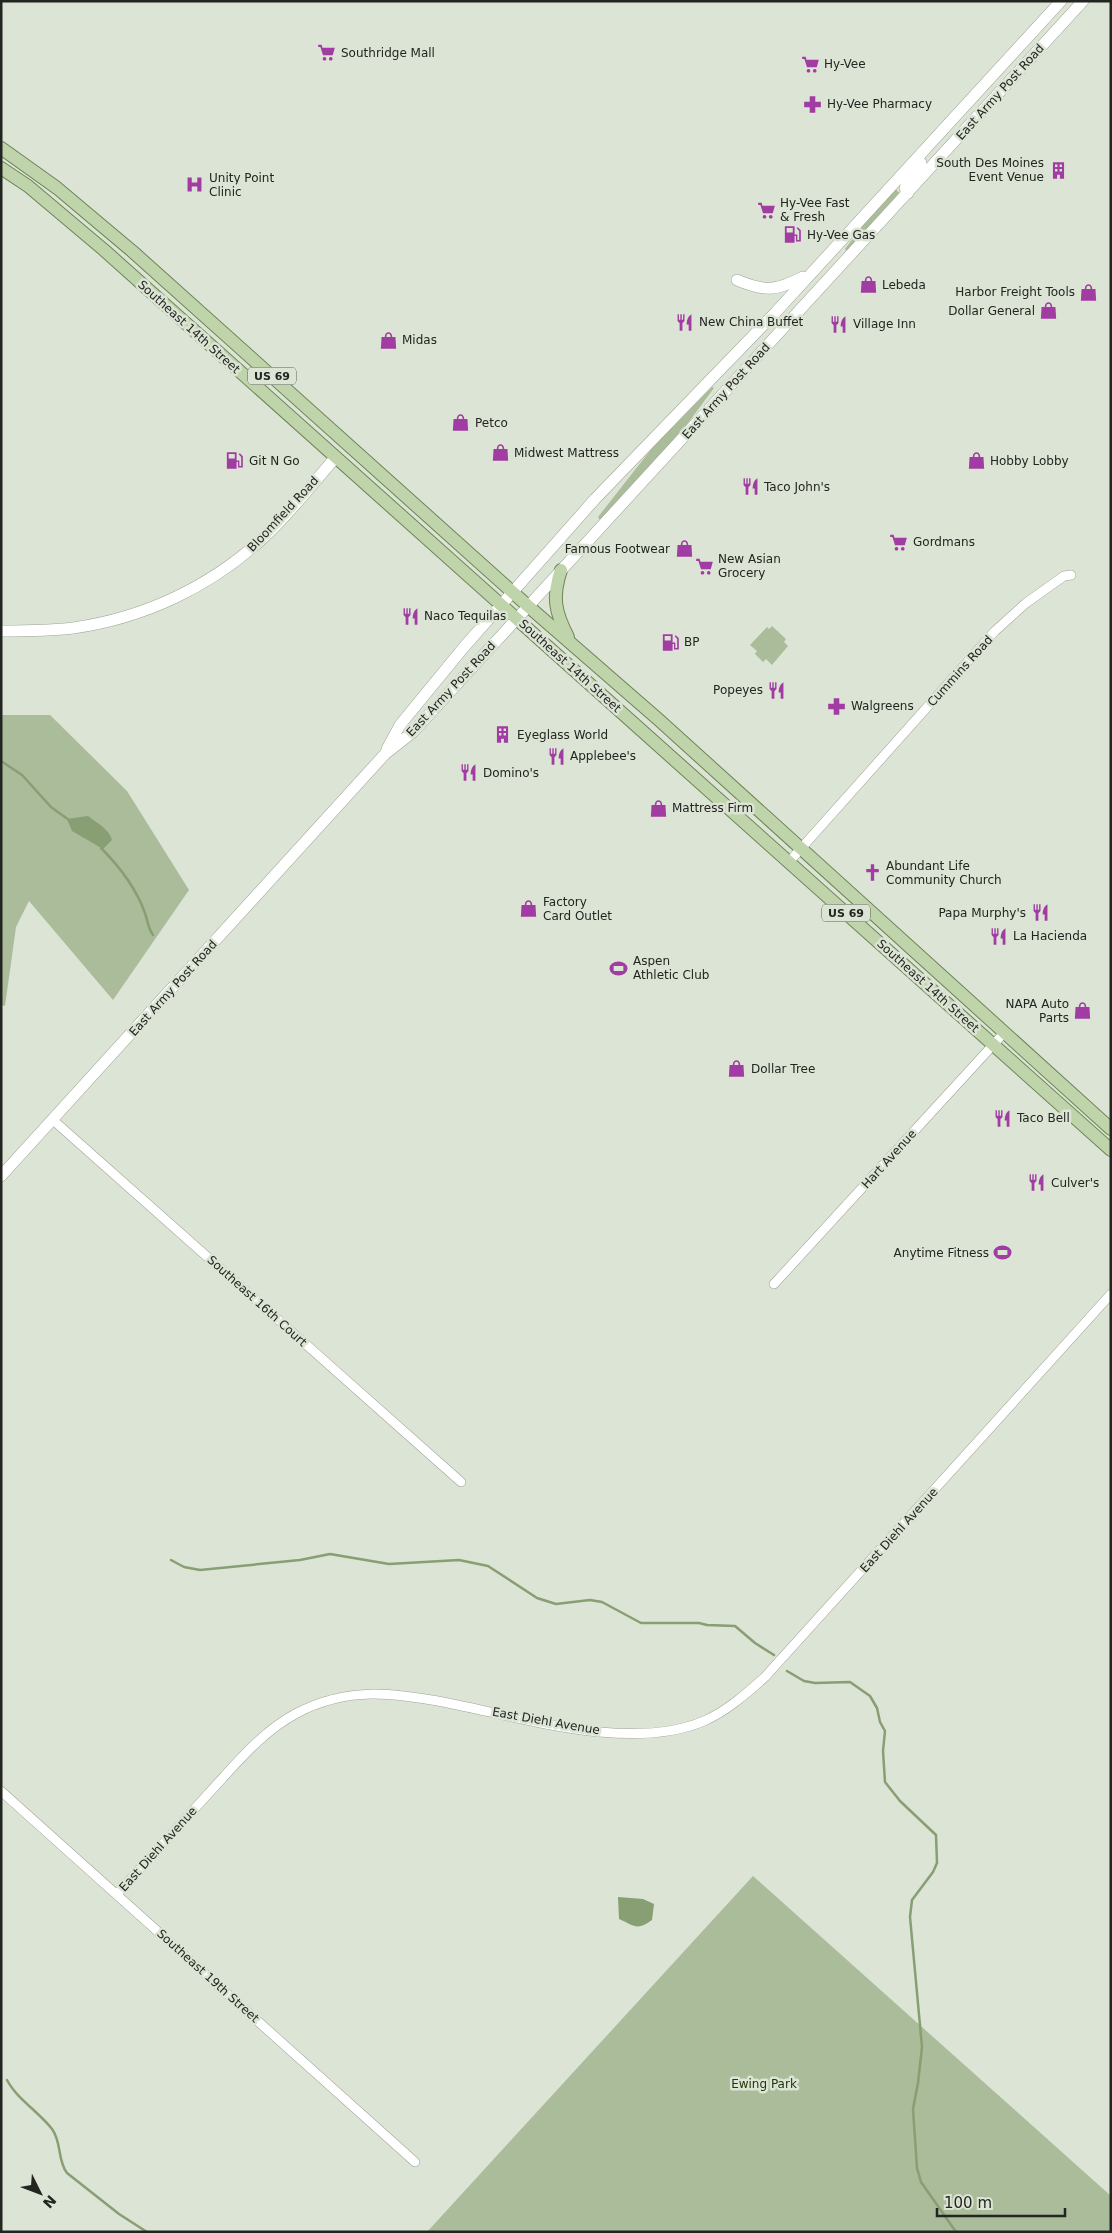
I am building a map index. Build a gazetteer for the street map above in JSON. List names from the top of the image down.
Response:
{
  "streets": {
    "main road": [
      "East Army Post Road",
      "Southeast 14th Street",
      "US 69",
      "Bloomfield Road"
    ],
    "street": [
      "Cummins Road",
      "Hart Avenue",
      "Southeast 16th Court",
      "East Diehl Avenue",
      "Southeast 19th Street"
    ]
  },
  "crossings": [
    ["East Army Post Road", "Southeast 14th Street"],
    ["East Army Post Road", "Southeast 16th Court"],
    ["Southeast 14th Street", "Bloomfield Road"],
    ["Southeast 14th Street", "Cummins Road"],
    ["Southeast 14th Street", "Hart Avenue"],
    ["East Diehl Avenue", "Southeast 19th Street"]
  ],
  "parks": ["Ewing Park"],
  "places": {
    "supermarket": [
      "Southridge Mall",
      "Hy-Vee",
      "Hy-Vee Fast & Fresh",
      "Gordmans",
      "New Asian Grocery"
    ],
    "pharmacy": ["Hy-Vee Pharmacy", "Walgreens"],
    "building": ["South Des Moines Event Venue", "Eyeglass World"],
    "hospital": ["Unity Point Clinic"],
    "fuel station": ["Hy-Vee Gas", "Git N Go", "BP"],
    "shop": [
      "Lebeda",
      "Harbor Freight Tools",
      "Dollar General",
      "Midas",
      "Petco",
      "Midwest Mattress",
      "Hobby Lobby",
      "Famous Footwear",
      "Mattress Firm",
      "Factory Card Outlet",
      "NAPA Auto Parts",
      "Dollar Tree"
    ],
    "restaurant": [
      "New China Buffet",
      "Village Inn",
      "Taco John's",
      "Naco Tequilas",
      "Popeyes",
      "Applebee's",
      "Domino's",
      "Papa Murphy's",
      "La Hacienda",
      "Taco Bell",
      "Culver's"
    ],
    "church": ["Abundant Life Community Church"],
    "sports": ["Aspen Athletic Club", "Anytime Fitness"]
  },
  "scale_bar": "100 m",
  "north": "bottom right"
}
